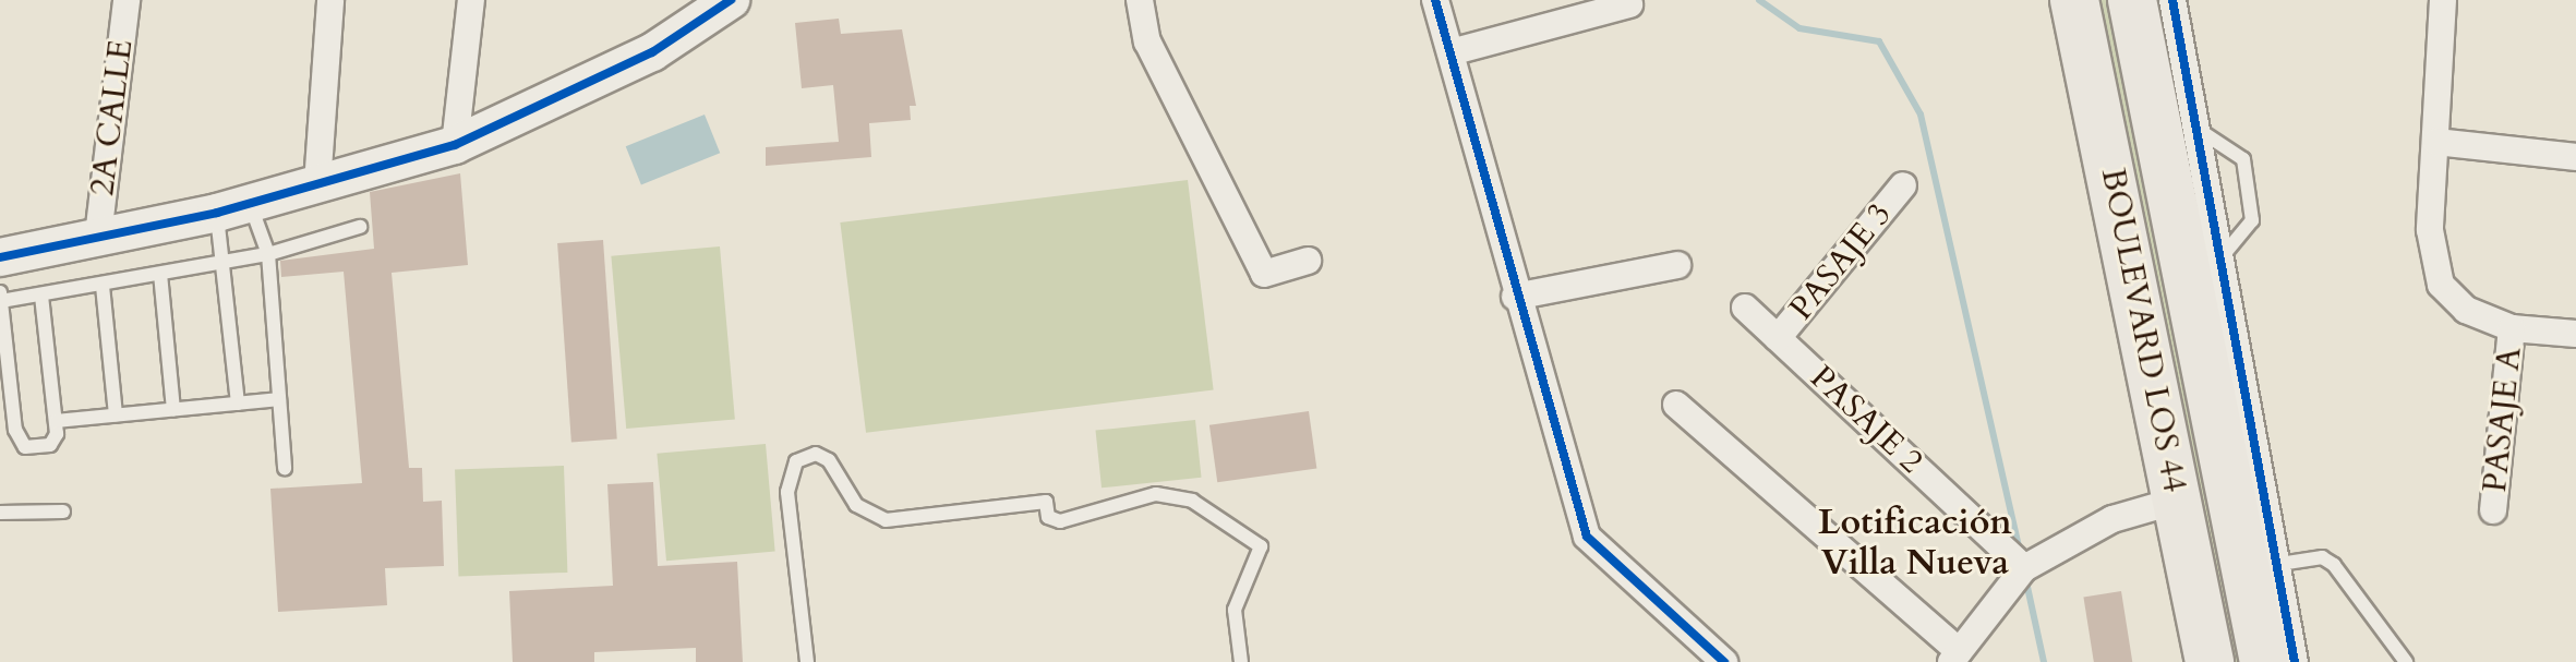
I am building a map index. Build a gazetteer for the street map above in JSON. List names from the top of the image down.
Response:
{
  "streets": {
    "highway": ["BOULEVARD LOS 44"],
    "street": [
      "2A CALLE",
      "PASAJE 3",
      "PASAJE 2",
      "PASAJE A"
    ]
  },
  "crossings": [
    ["PASAJE 3", "PASAJE 2"]
  ],
  "districts": ["Lotificación Villa Nueva"]
}
